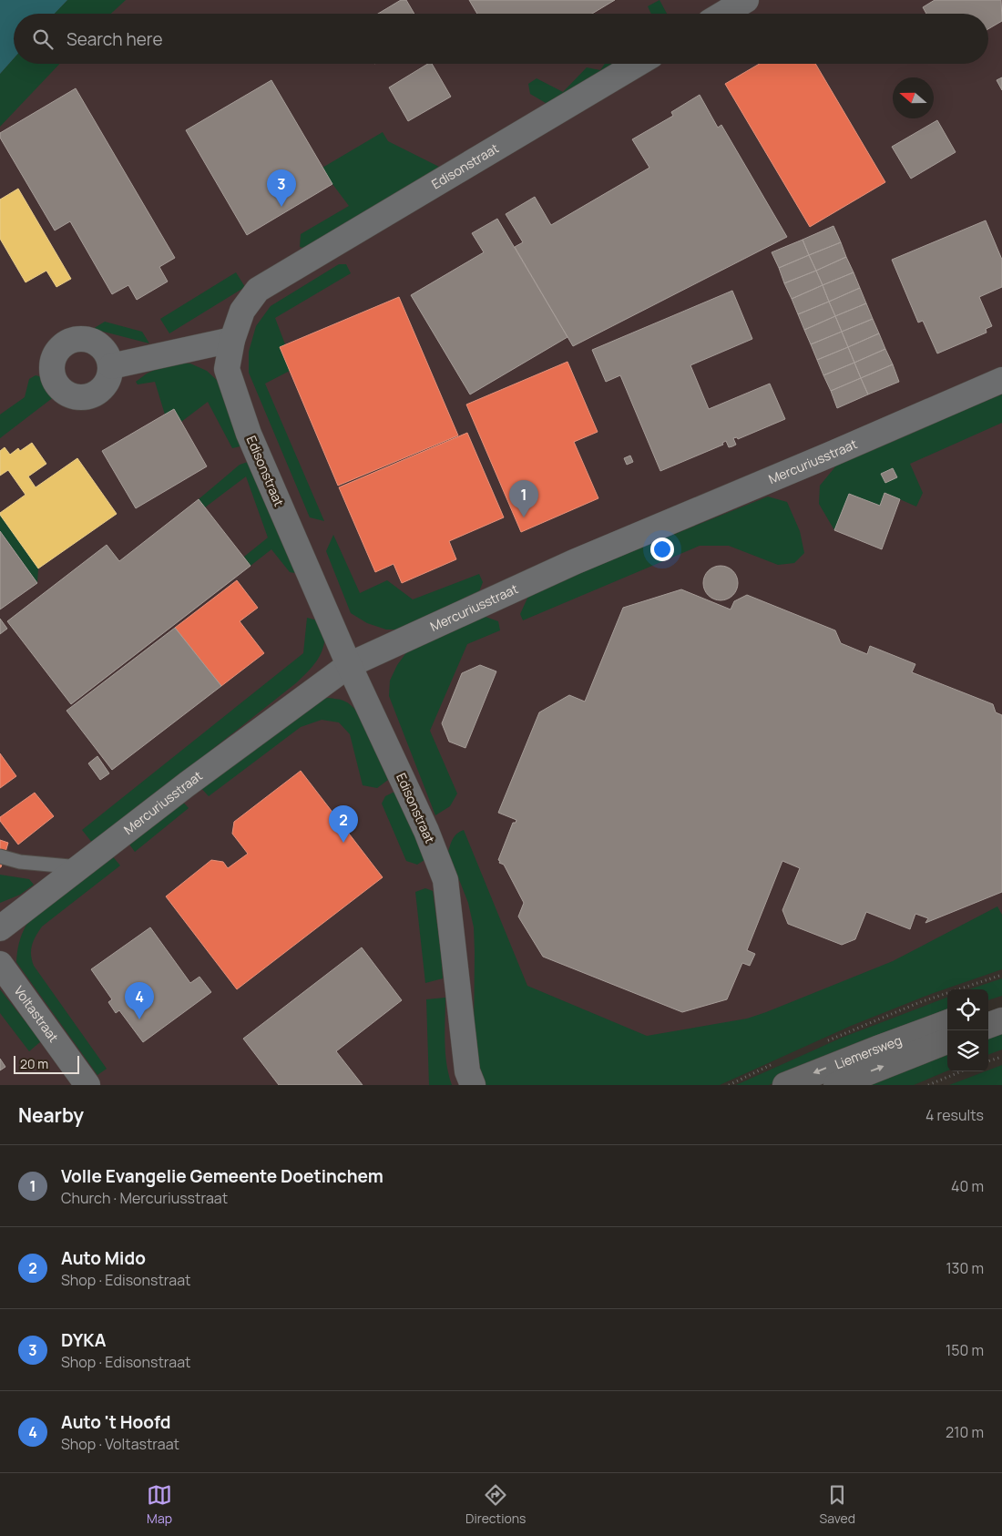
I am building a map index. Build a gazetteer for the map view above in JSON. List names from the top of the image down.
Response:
{
  "streets": {
    "main road": ["Liemersweg"],
    "street": ["Edisonstraat", "Mercuriusstraat", "Voltastraat"]
  },
  "crossings": [
    ["Edisonstraat", "Mercuriusstraat"]
  ],
  "scale_bar": "20 m",
  "north": "left",
  "page": {
    "search": "Search here",
    "pins": [
      "3",
      "1",
      "2",
      "4"
    ],
    "scale": "20 m",
    "heading": ["Nearby", "4 results"],
    "list": [
      {
        "mark": "1",
        "name": "Volle Evangelie Gemeente Doetinchem",
        "note": "Church · Mercuriusstraat",
        "value": "40 m"
      },
      {
        "mark": "2",
        "name": "Auto Mido",
        "note": "Shop · Edisonstraat",
        "value": "130 m"
      },
      {
        "mark": "3",
        "name": "DYKA",
        "note": "Shop · Edisonstraat",
        "value": "150 m"
      },
      {
        "mark": "4",
        "name": "Auto 't Hoofd",
        "note": "Shop · Voltastraat",
        "value": "210 m"
      }
    ],
    "nav": ["Map", "Directions", "Saved"]
  }
}
